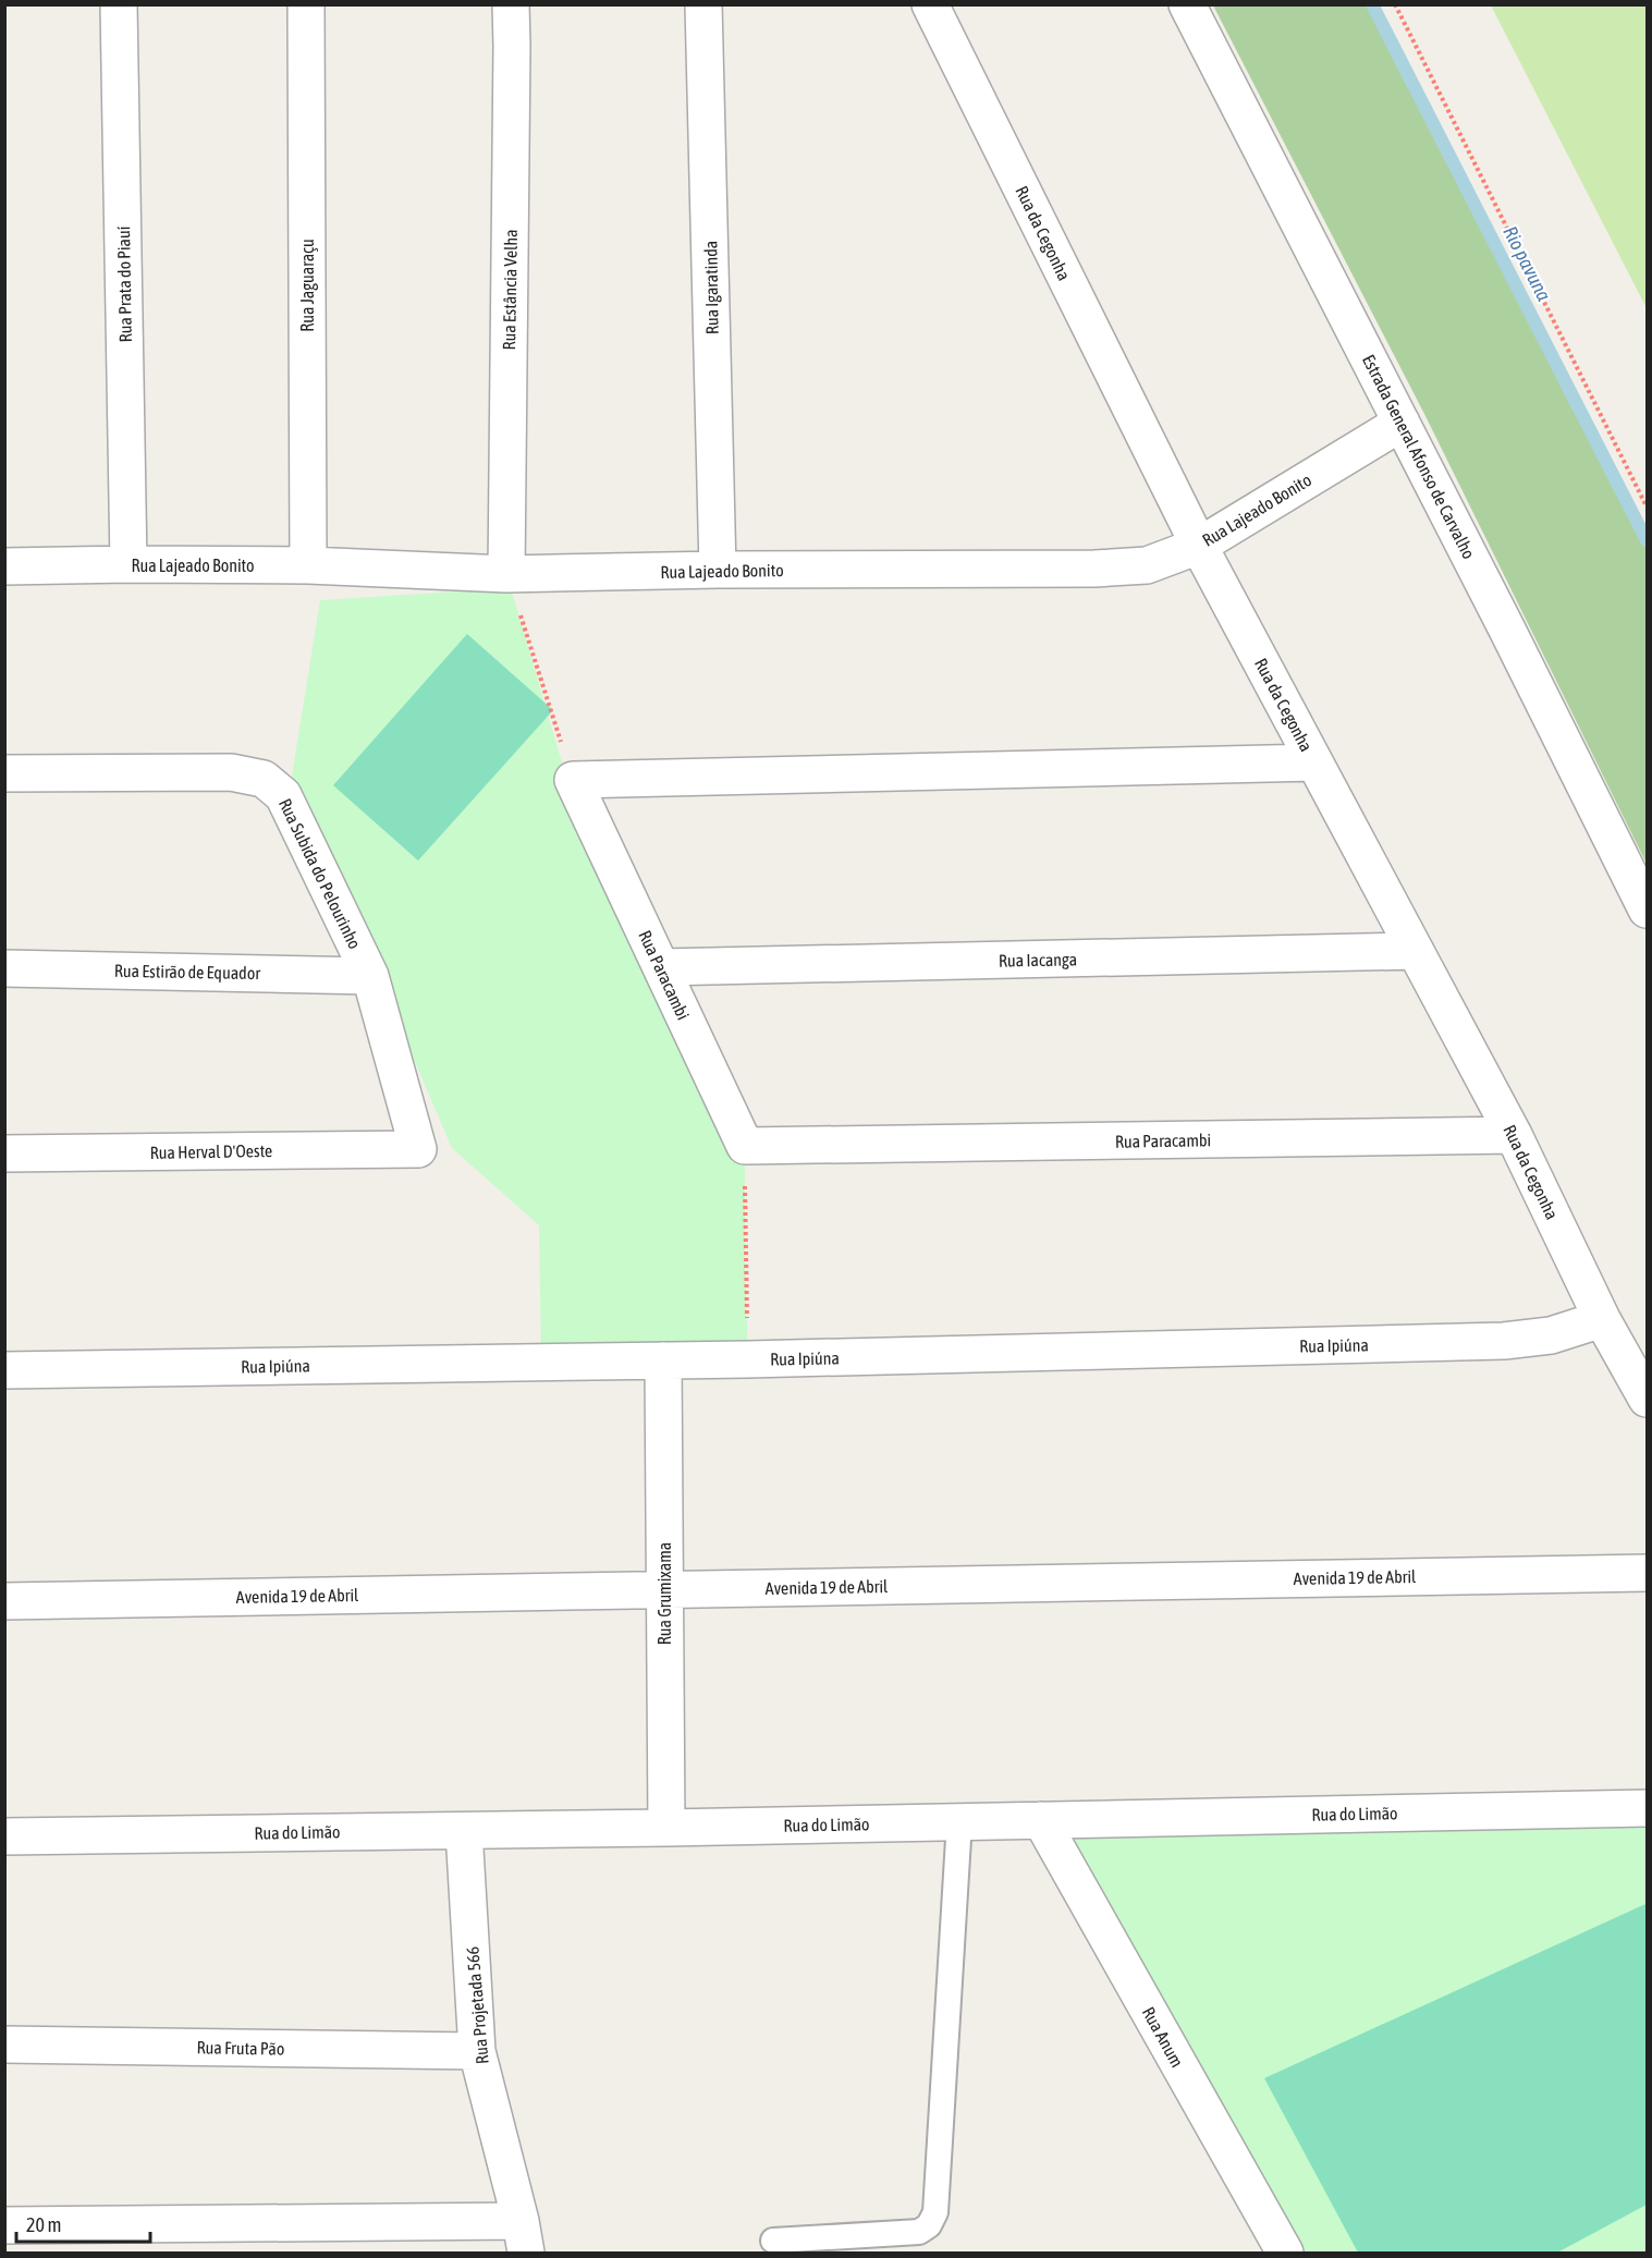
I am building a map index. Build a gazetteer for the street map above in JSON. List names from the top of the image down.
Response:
{
  "streets": {
    "street": [
      "Rua da Cegonha",
      "Rua Prata do Piauí",
      "Rua Jaguaraçu",
      "Rua Igaratinda",
      "Rua Estância Velha",
      "Estrada General Afonso de Carvalho",
      "Rua Lajeado Bonito",
      "Rua Subida do Pelourinho",
      "Rua Iacanga",
      "Rua Estirão de Equador",
      "Rua Paracambi",
      "Rua Herval D'Oeste",
      "Rua Ipiúna",
      "Avenida 19 de Abril",
      "Rua Grumixama",
      "Rua do Limão",
      "Rua Projetada 566",
      "Rua Anum",
      "Rua Fruta Pão"
    ]
  },
  "crossings": [
    ["Rua da Cegonha", "Rua Lajeado Bonito"],
    ["Rua da Cegonha", "Rua Iacanga"],
    ["Rua da Cegonha", "Rua Paracambi"],
    ["Rua da Cegonha", "Rua Ipiúna"],
    ["Rua Prata do Piauí", "Rua Lajeado Bonito"],
    ["Rua Jaguaraçu", "Rua Lajeado Bonito"],
    ["Rua Igaratinda", "Rua Lajeado Bonito"],
    ["Rua Estância Velha", "Rua Lajeado Bonito"],
    ["Estrada General Afonso de Carvalho", "Rua Lajeado Bonito"],
    ["Rua Subida do Pelourinho", "Rua Estirão de Equador"],
    ["Rua Subida do Pelourinho", "Rua Herval D'Oeste"],
    ["Rua Iacanga", "Rua Paracambi"],
    ["Rua Ipiúna", "Rua Grumixama"],
    ["Avenida 19 de Abril", "Rua Grumixama"],
    ["Rua Grumixama", "Rua do Limão"],
    ["Rua do Limão", "Rua Projetada 566"],
    ["Rua do Limão", "Rua Anum"],
    ["Rua Projetada 566", "Rua Fruta Pão"]
  ],
  "water": ["Rio pavuna"],
  "scale_bar": "20 m"
}
